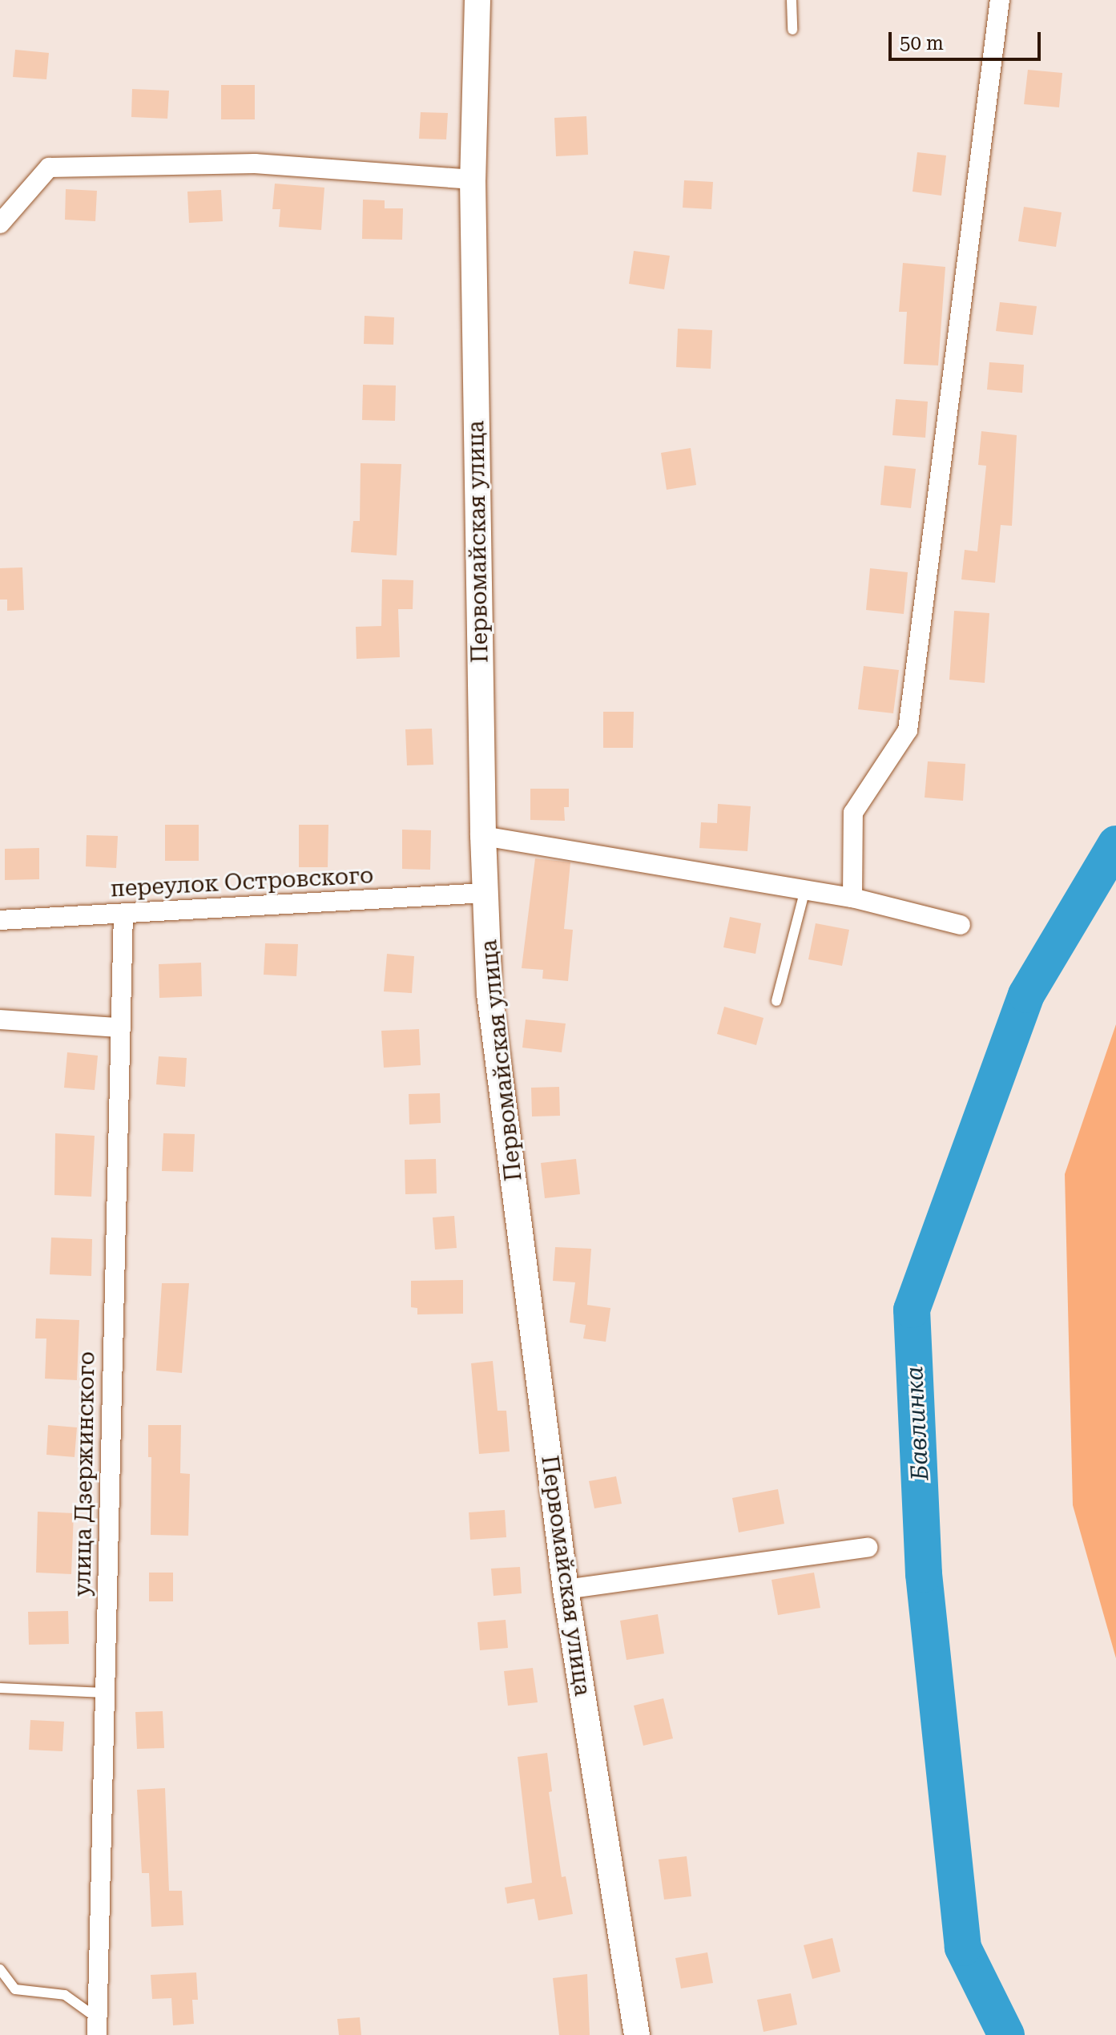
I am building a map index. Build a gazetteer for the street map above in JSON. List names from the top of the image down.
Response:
{
  "streets": {
    "street": ["Первомайская улица", "переулок Островского", "улица Дзержинского"]
  },
  "crossings": [
    ["Первомайская улица", "переулок Островского"],
    ["переулок Островского", "улица Дзержинского"]
  ],
  "water": ["Бавлинка"],
  "scale_bar": "50 m"
}
